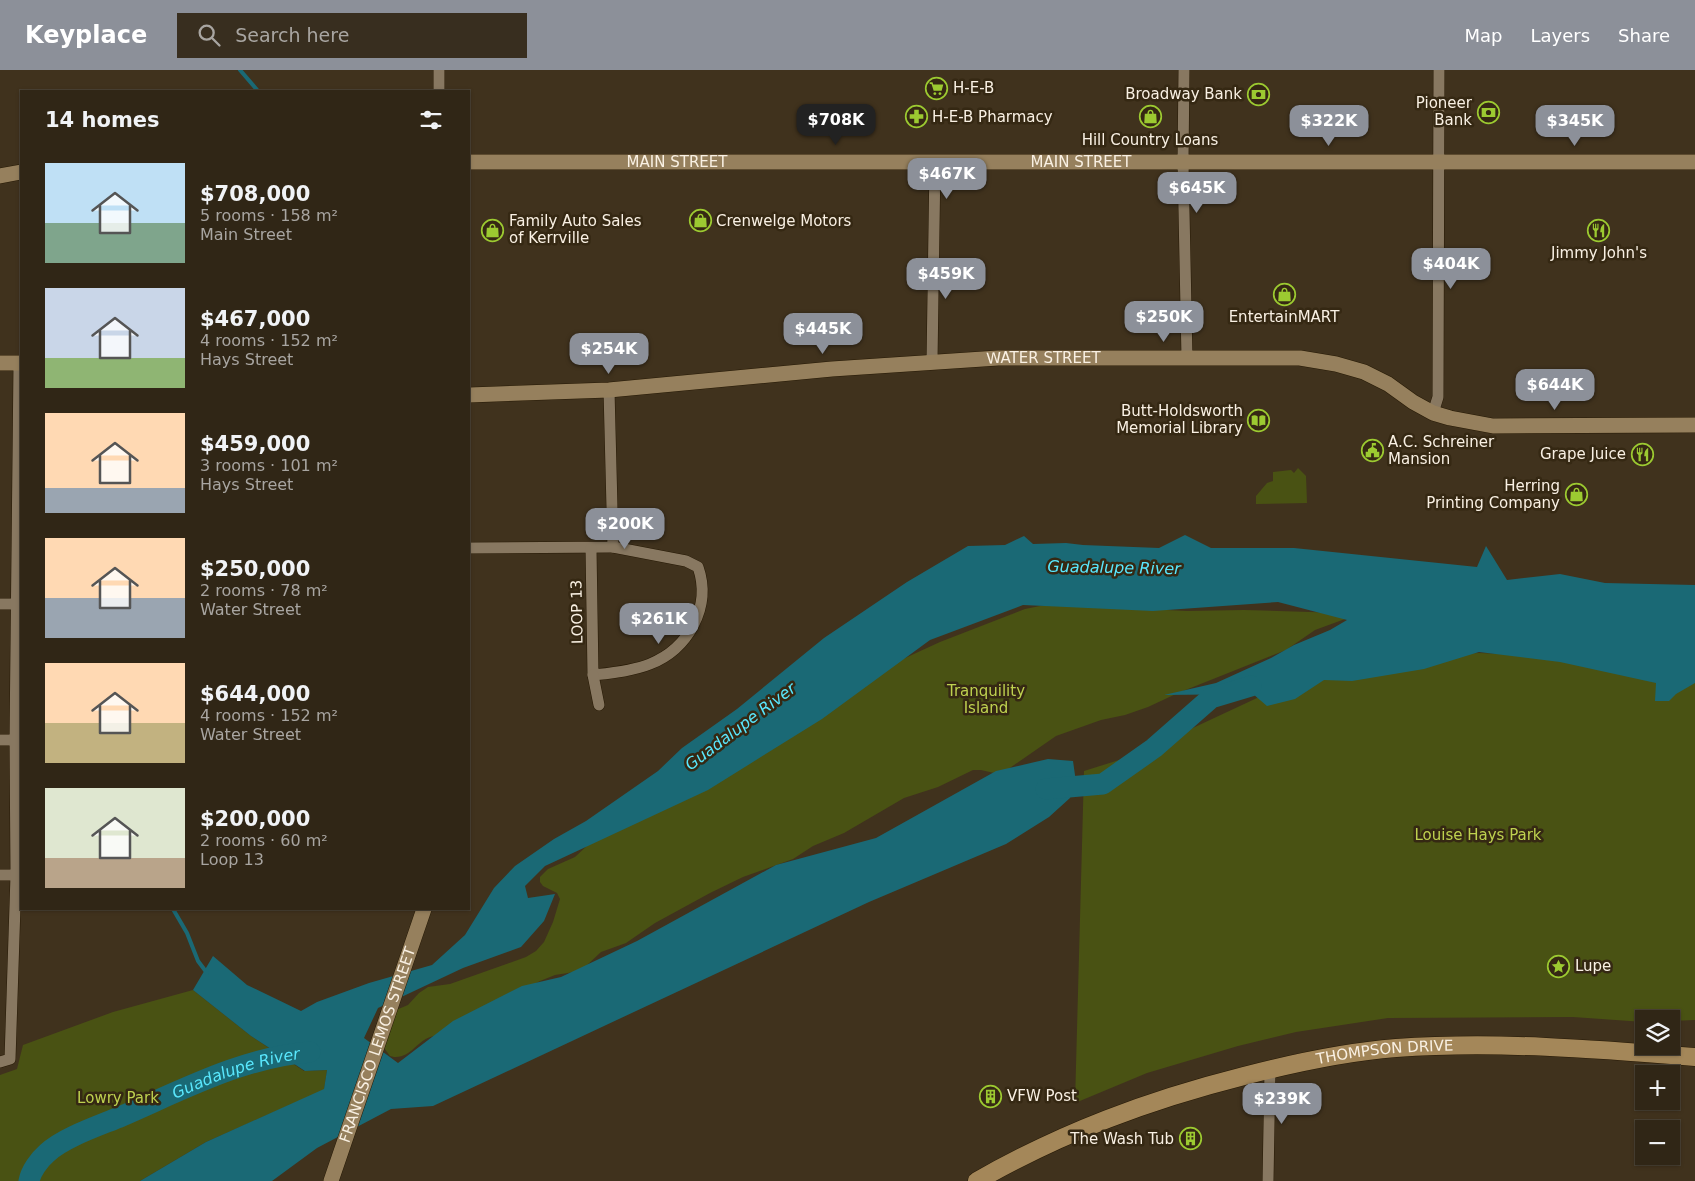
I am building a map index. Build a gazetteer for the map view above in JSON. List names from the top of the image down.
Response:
{
  "streets": {
    "main road": ["THOMPSON DRIVE"],
    "street": [
      "MAIN STREET",
      "WATER STREET",
      "LOOP 13",
      "FRANCISCO LEMOS STREET"
    ]
  },
  "water": ["Guadalupe River"],
  "parks": ["Tranquility Island", "Louise Hays Park", "Lowry Park"],
  "places": {
    "supermarket": ["H-E-B"],
    "bank": ["Broadway Bank", "Pioneer Bank"],
    "pharmacy": ["H-E-B Pharmacy"],
    "shop": [
      "Hill Country Loans",
      "Crenwelge Motors",
      "Family Auto Sales of Kerrville",
      "EntertainMART",
      "Herring Printing Company"
    ],
    "restaurant": ["Jimmy John's", "Grape Juice"],
    "library": ["Butt-Holdsworth Memorial Library"],
    "public building": ["A.C. Schreiner Mansion"],
    "place": ["Lupe"],
    "building": ["VFW Post", "The Wash Tub"]
  },
  "page": {
    "header": "Keyplace",
    "search": "Search here",
    "nav": ["Map", "Layers", "Share"],
    "heading": "14 homes",
    "price": [
      "$708K",
      "$322K",
      "$345K",
      "$467K",
      "$645K",
      "$404K",
      "$459K",
      "$250K",
      "$445K",
      "$254K",
      "$644K",
      "$200K",
      "$261K",
      "$239K"
    ],
    "list": [
      {
        "name": "$708,000",
        "note": "5 rooms · 158 m² · Main Street"
      },
      {
        "name": "$467,000",
        "note": "4 rooms · 152 m² · Hays Street"
      },
      {
        "name": "$459,000",
        "note": "3 rooms · 101 m² · Hays Street"
      },
      {
        "name": "$250,000",
        "note": "2 rooms · 78 m² · Water Street"
      },
      {
        "name": "$644,000",
        "note": "4 rooms · 152 m² · Water Street"
      },
      {
        "name": "$200,000",
        "note": "2 rooms · 60 m² · Loop 13"
      }
    ],
    "map_buttons": ["+", "−"]
  }
}
